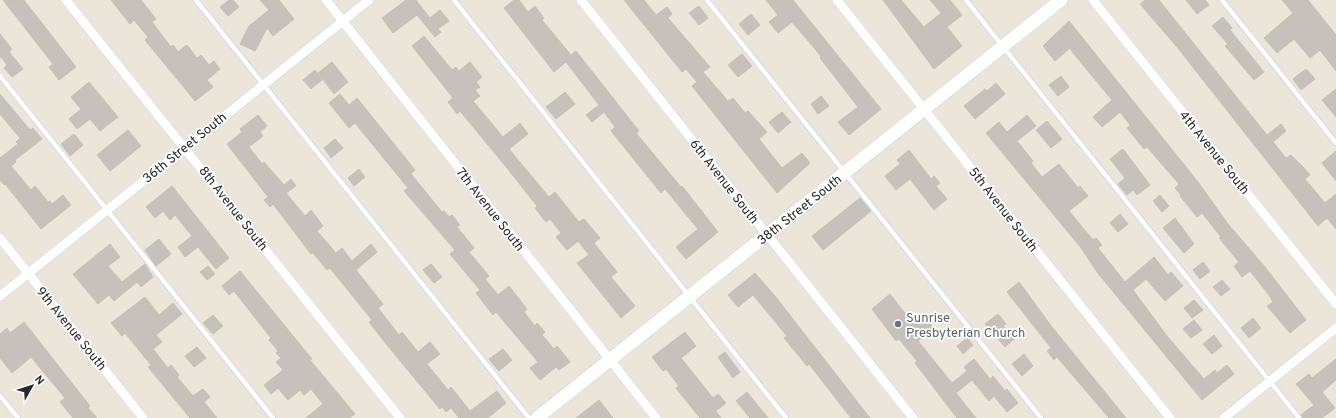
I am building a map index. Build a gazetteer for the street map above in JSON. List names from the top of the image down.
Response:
{
  "streets": {
    "main road": ["38th Street South"],
    "street": [
      "36th Street South",
      "4th Avenue South",
      "6th Avenue South",
      "8th Avenue South",
      "7th Avenue South",
      "5th Avenue South",
      "9th Avenue South"
    ]
  },
  "crossings": [
    ["36th Street South", "8th Avenue South"],
    ["36th Street South", "7th Avenue South"],
    ["36th Street South", "9th Avenue South"],
    ["6th Avenue South", "38th Street South"],
    ["7th Avenue South", "38th Street South"],
    ["38th Street South", "5th Avenue South"]
  ],
  "places": ["Sunrise Presbyterian Church"],
  "north": "top right"
}
